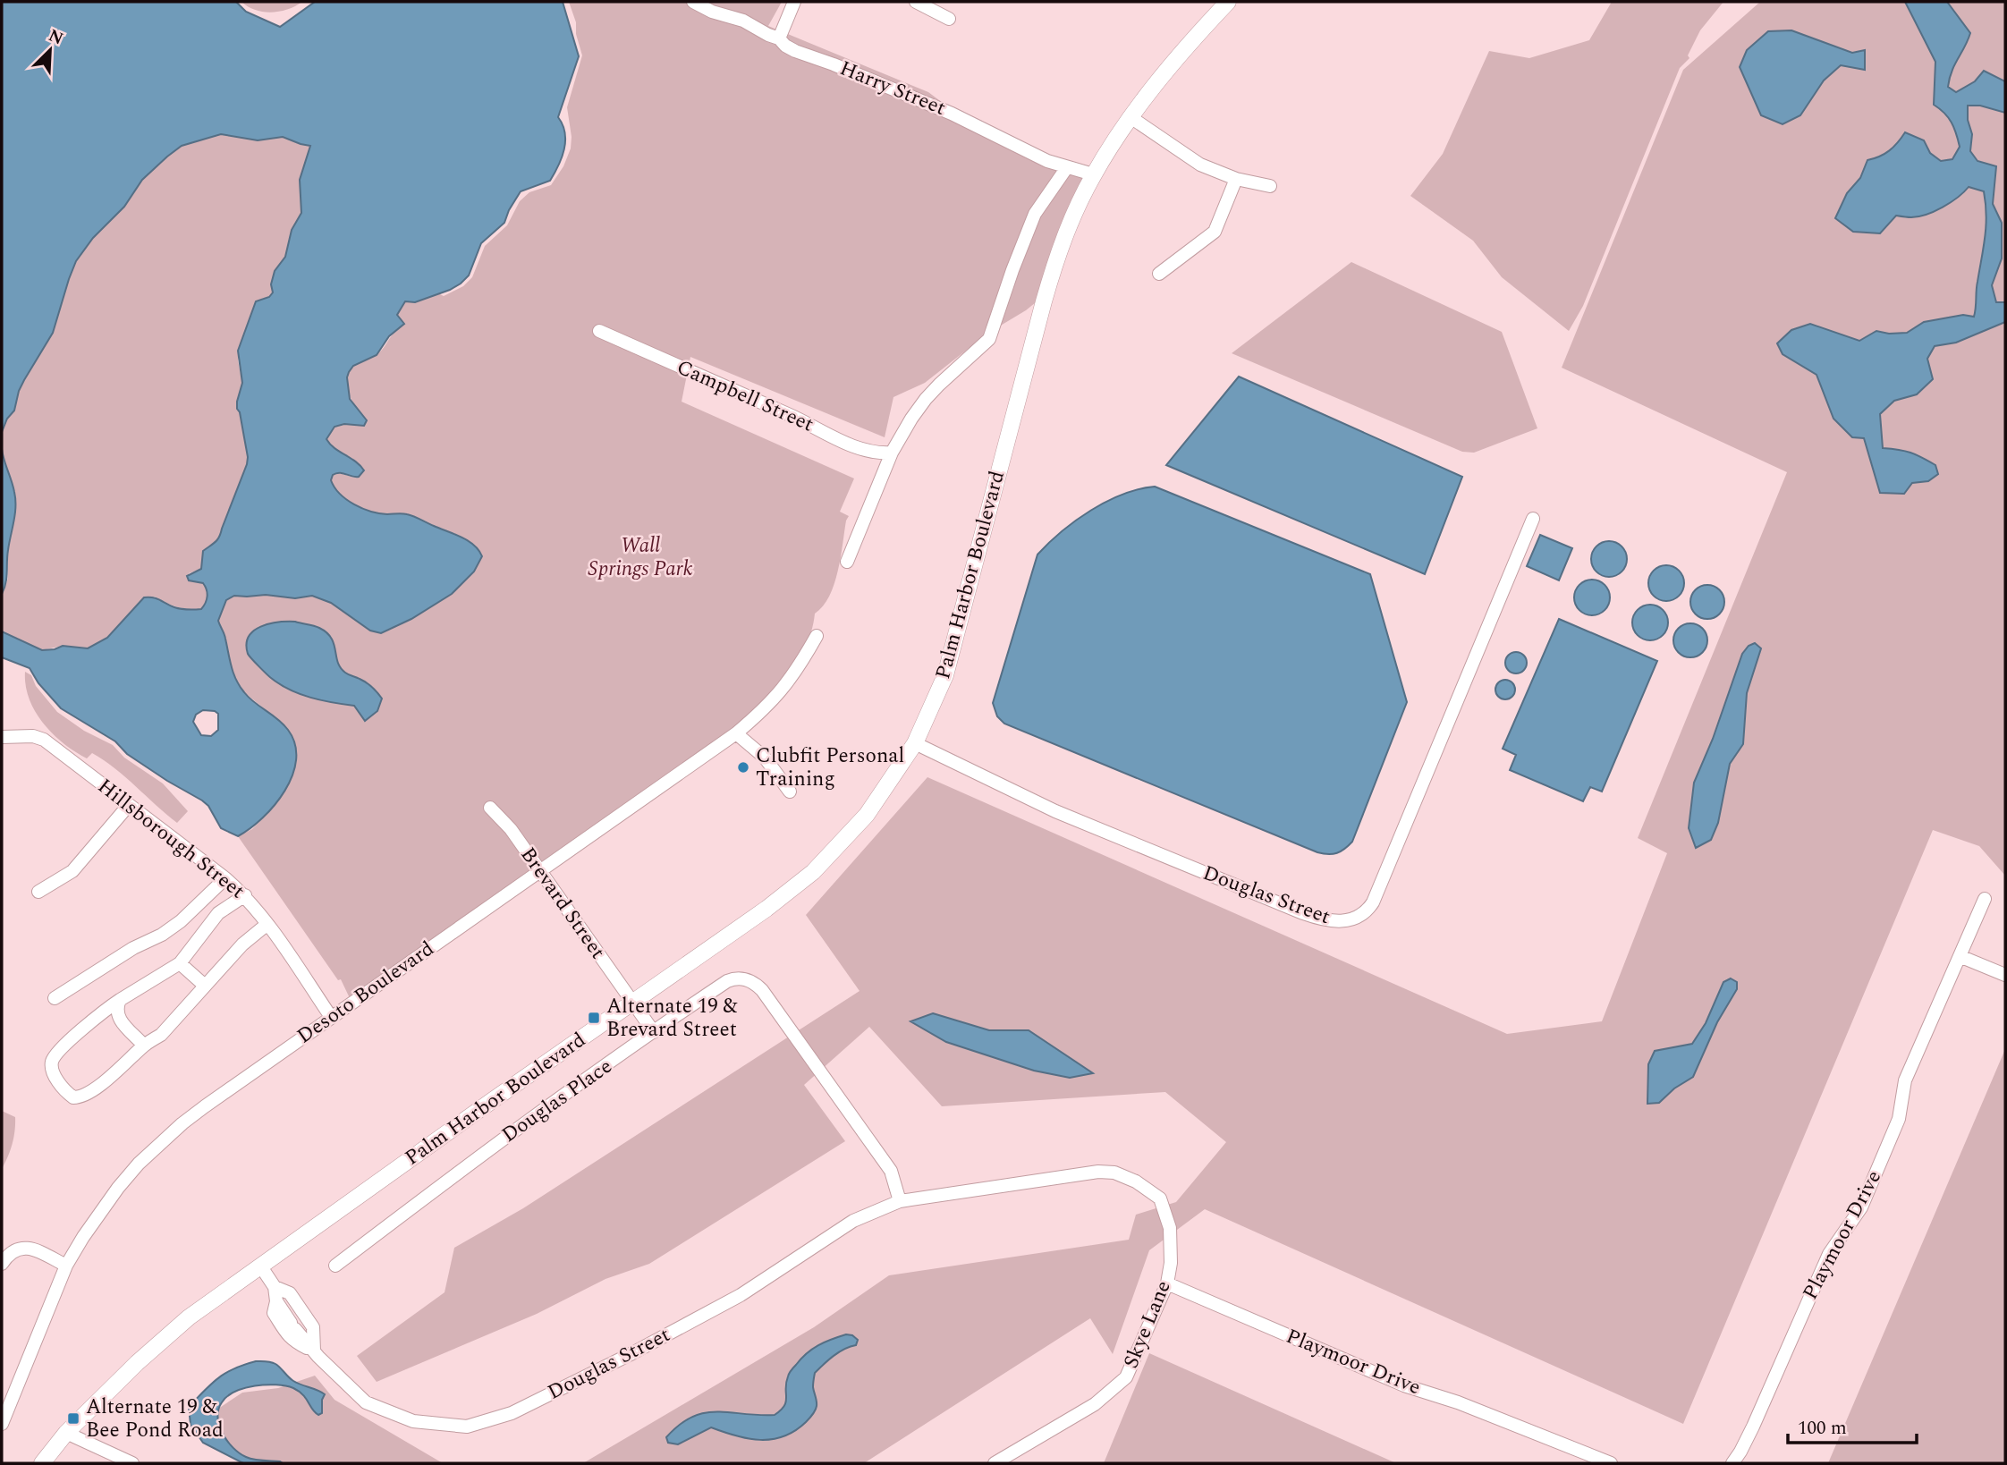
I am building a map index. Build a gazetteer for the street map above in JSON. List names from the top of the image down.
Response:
{
  "streets": {
    "main road": ["Palm Harbor Boulevard"],
    "street": [
      "Harry Street",
      "Campbell Street",
      "Hillsborough Street",
      "Douglas Street",
      "Brevard Street",
      "Desoto Boulevard",
      "Douglas Place",
      "Playmoor Drive",
      "Skye Lane"
    ]
  },
  "crossings": [
    ["Harry Street", "Palm Harbor Boulevard"],
    ["Palm Harbor Boulevard", "Douglas Street"],
    ["Palm Harbor Boulevard", "Brevard Street"],
    ["Hillsborough Street", "Desoto Boulevard"],
    ["Douglas Street", "Douglas Place"],
    ["Douglas Street", "Skye Lane"],
    ["Brevard Street", "Desoto Boulevard"],
    ["Brevard Street", "Douglas Place"],
    ["Douglas Place", "Skye Lane"],
    ["Playmoor Drive", "Skye Lane"]
  ],
  "parks": ["Wall Springs Park"],
  "places": {
    "other": ["Clubfit Personal Training"],
    "transit": ["Alternate 19 & Brevard Street", "Alternate 19 & Bee Pond Road"]
  },
  "scale_bar": "100 m",
  "north": "top right"
}
